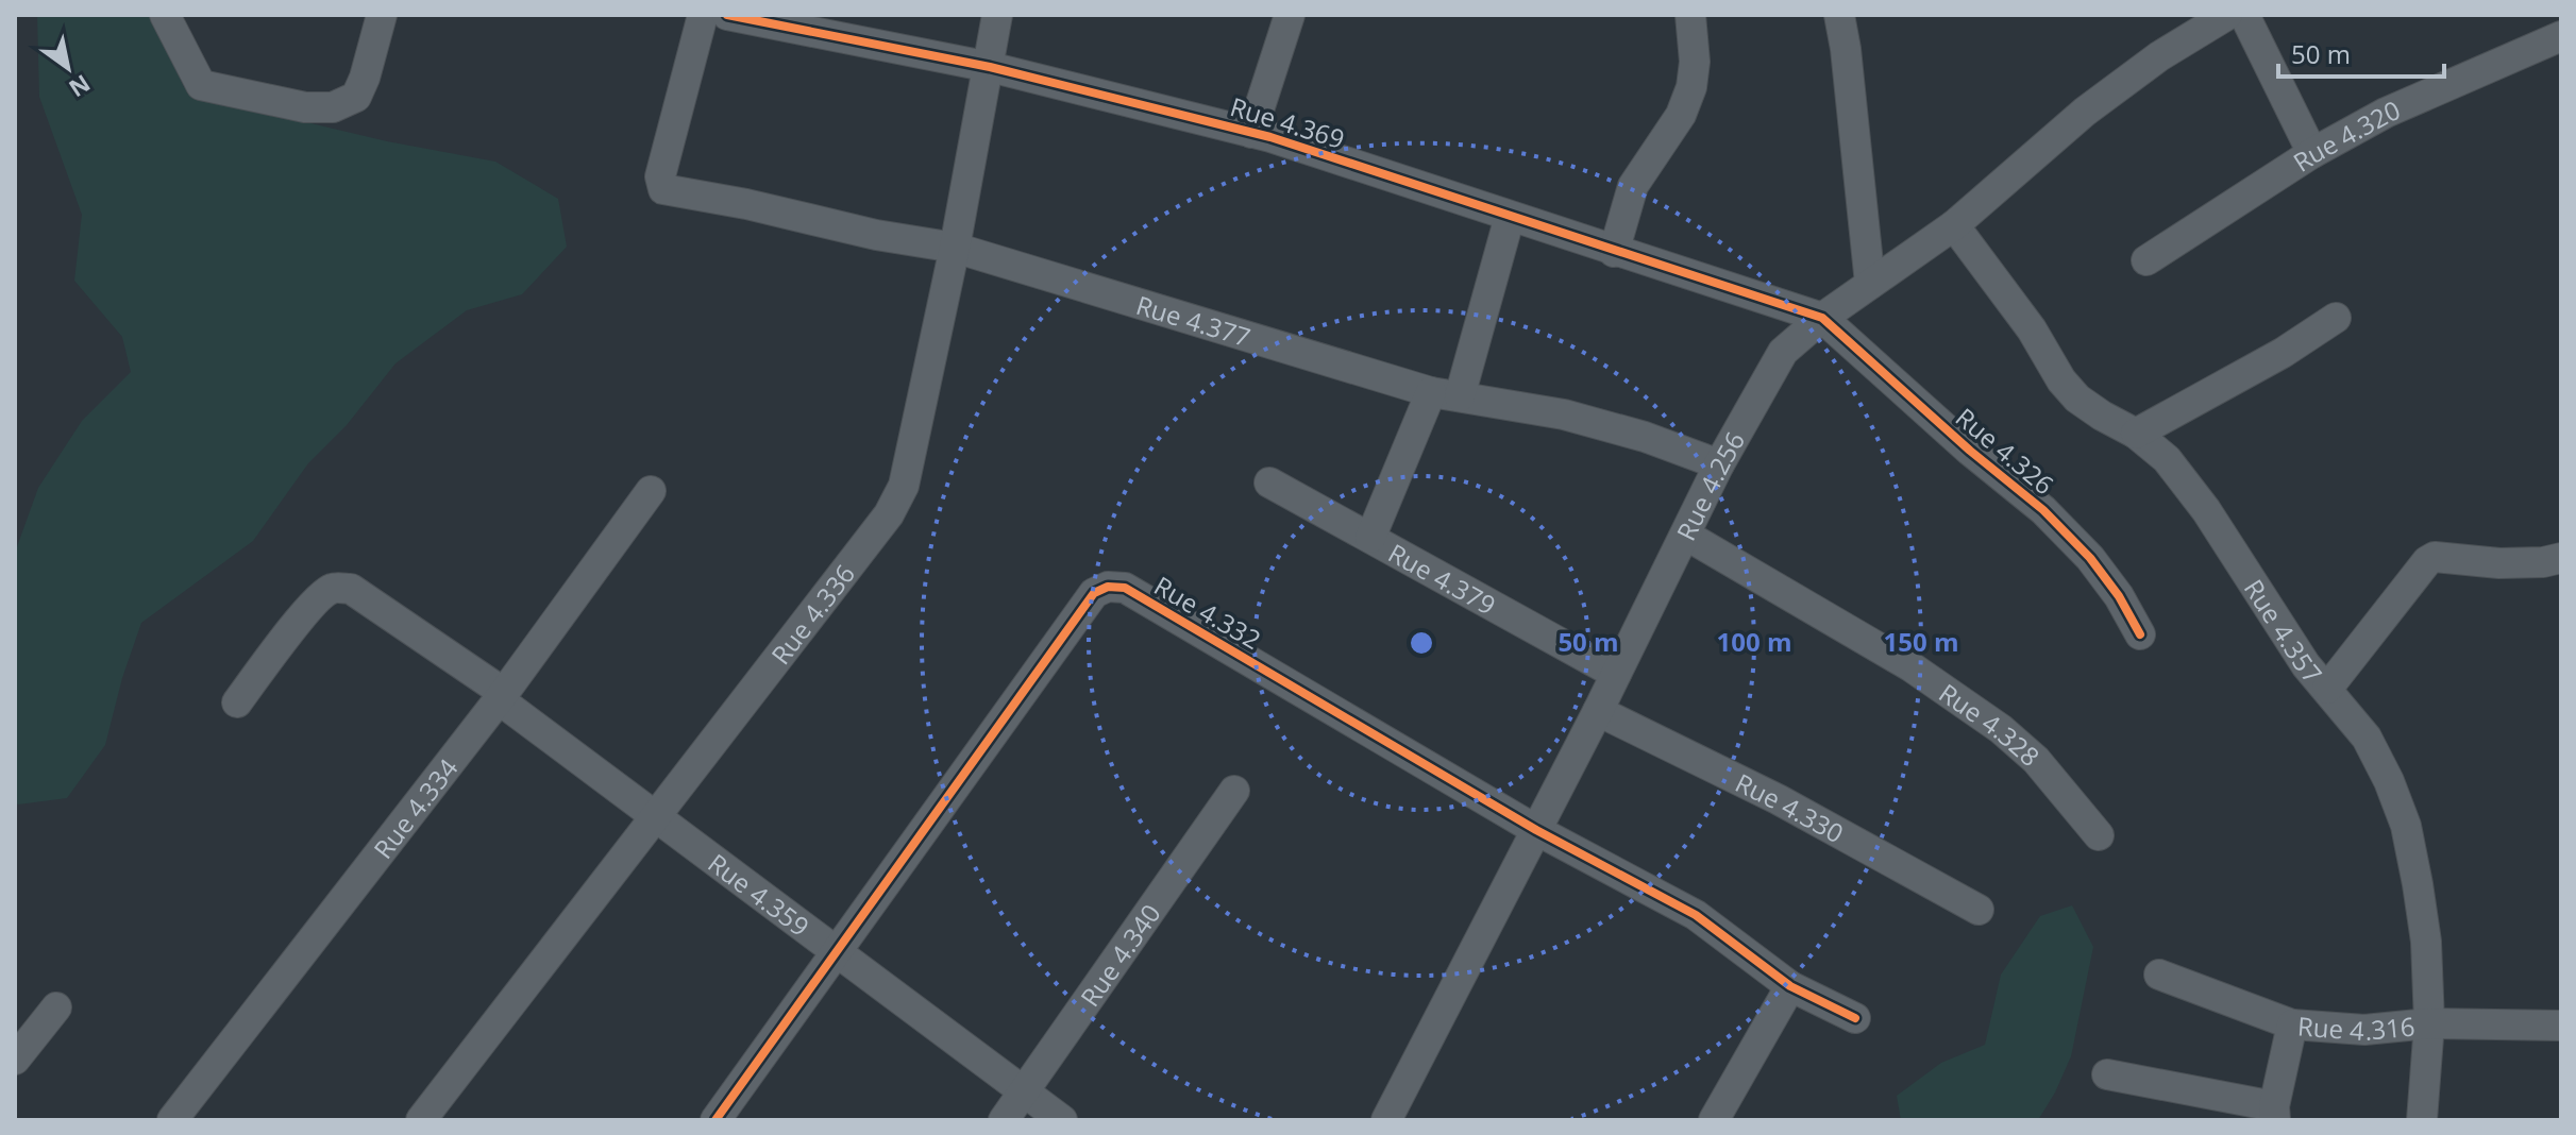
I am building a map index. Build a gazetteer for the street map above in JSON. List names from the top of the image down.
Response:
{
  "streets": {
    "street": [
      "Rue 4.369",
      "Rue 4.320",
      "Rue 4.377",
      "Rue 4.326",
      "Rue 4.256",
      "Rue 4.379",
      "Rue 4.332",
      "Rue 4.336",
      "Rue 4.357",
      "Rue 4.328",
      "Rue 4.334",
      "Rue 4.330",
      "Rue 4.359",
      "Rue 4.340",
      "Rue 4.316"
    ]
  },
  "crossings": [
    ["Rue 4.369", "Rue 4.326"],
    ["Rue 4.369", "Rue 4.256"],
    ["Rue 4.369", "Rue 4.336"],
    ["Rue 4.377", "Rue 4.256"],
    ["Rue 4.377", "Rue 4.336"],
    ["Rue 4.326", "Rue 4.256"],
    ["Rue 4.256", "Rue 4.379"],
    ["Rue 4.256", "Rue 4.332"],
    ["Rue 4.256", "Rue 4.357"],
    ["Rue 4.256", "Rue 4.328"],
    ["Rue 4.256", "Rue 4.330"],
    ["Rue 4.332", "Rue 4.359"],
    ["Rue 4.336", "Rue 4.359"],
    ["Rue 4.357", "Rue 4.316"],
    ["Rue 4.334", "Rue 4.359"],
    ["Rue 4.359", "Rue 4.340"]
  ],
  "scale_bar": "50 m",
  "north": "bottom right",
  "rings": ["50 m", "100 m", "150 m"]
}
